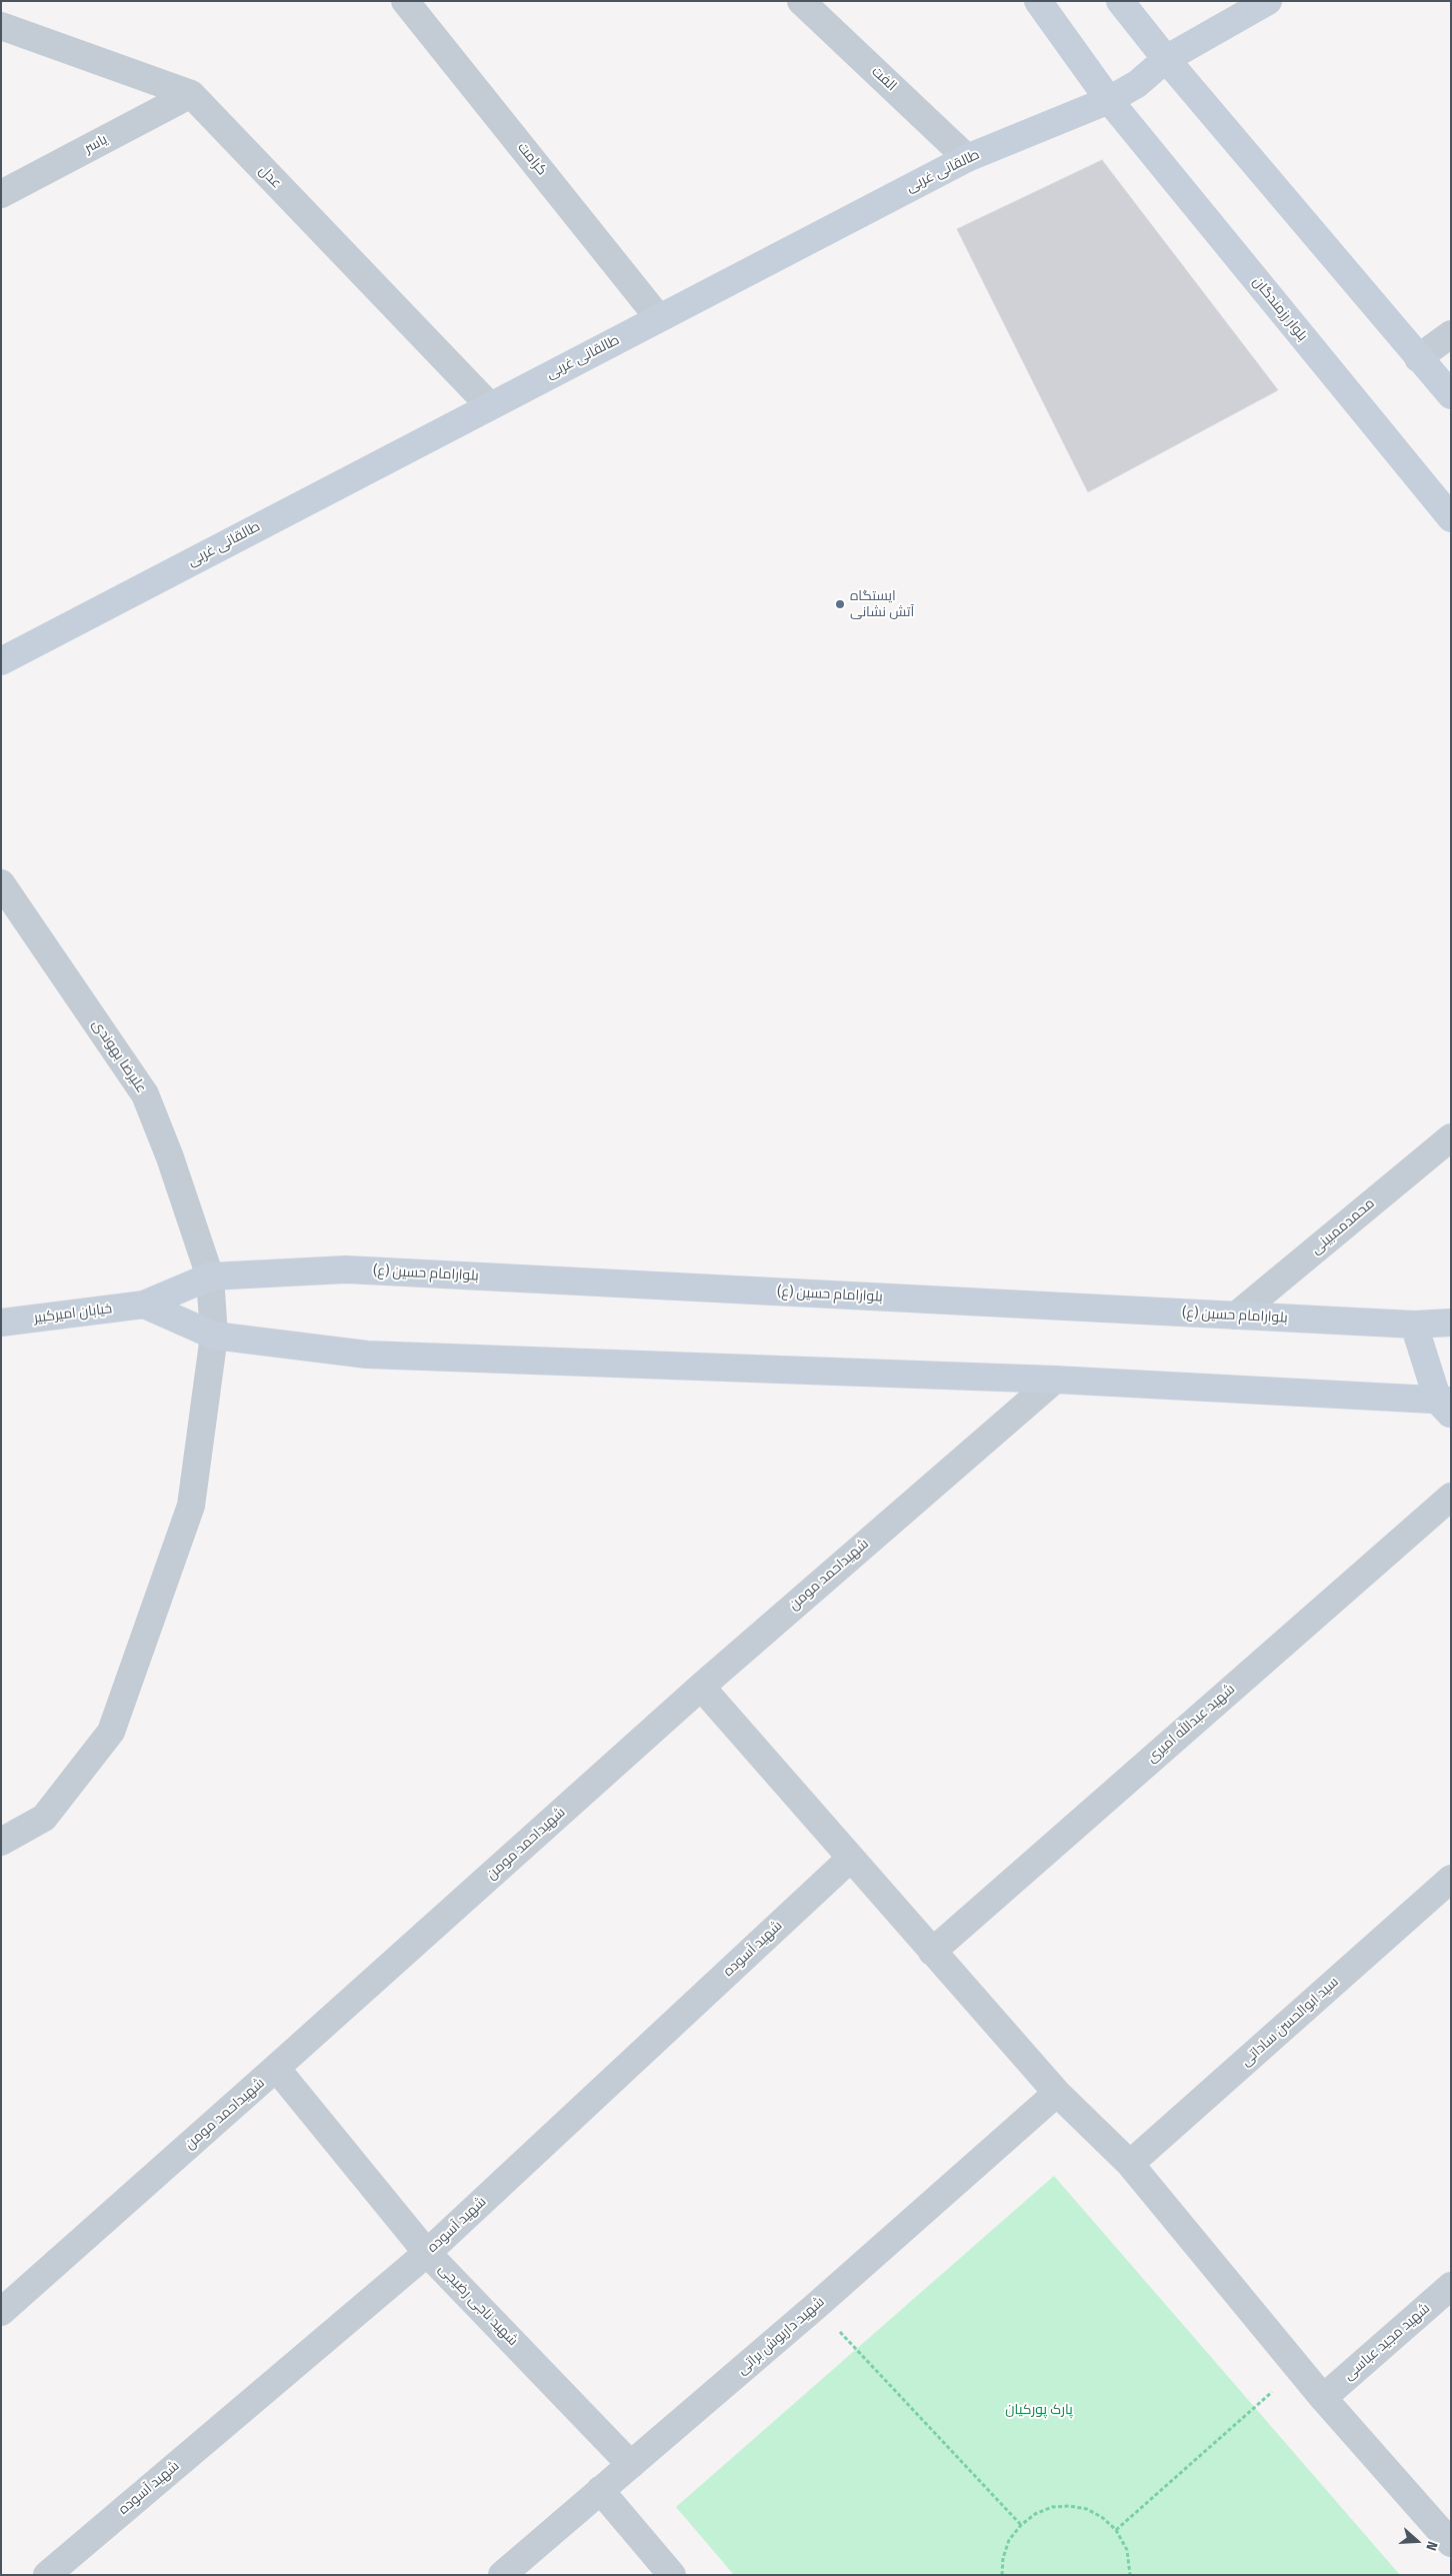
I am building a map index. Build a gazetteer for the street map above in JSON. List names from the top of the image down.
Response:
{
  "streets": {
    "street": [
      "الفت",
      "یاسر",
      "کرامت",
      "طالقانی غربی",
      "عدل",
      "بلوار رزمندگان",
      "علیرضا بهوندی",
      "محمدممبینی",
      "بلوارامام حسین (ع)",
      "خیابان امیرکبیر",
      "شهیداحمد مومن",
      "شهید عبدالله امیری",
      "شهید آسوده",
      "سید ابوالحسن ساداتی",
      "شهید ناجی رضیجی",
      "شهید داریوش براتی",
      "شهید مجید عباسی"
    ]
  },
  "crossings": [
    ["الفت", "طالقانی غربی"],
    ["یاسر", "عدل"],
    ["کرامت", "طالقانی غربی"],
    ["طالقانی غربی", "عدل"],
    ["طالقانی غربی", "بلوار رزمندگان"],
    ["علیرضا بهوندی", "بلوارامام حسین (ع)"],
    ["علیرضا بهوندی", "خیابان امیرکبیر"],
    ["محمدممبینی", "بلوارامام حسین (ع)"],
    ["بلوارامام حسین (ع)", "خیابان امیرکبیر"],
    ["شهیداحمد مومن", "شهید ناجی رضیجی"],
    ["شهید آسوده", "شهید ناجی رضیجی"],
    ["شهید ناجی رضیجی", "شهید داریوش براتی"]
  ],
  "parks": ["پارک پورکیان"],
  "places": ["ایستگاه آتش نشانی"],
  "north": "right"
}
